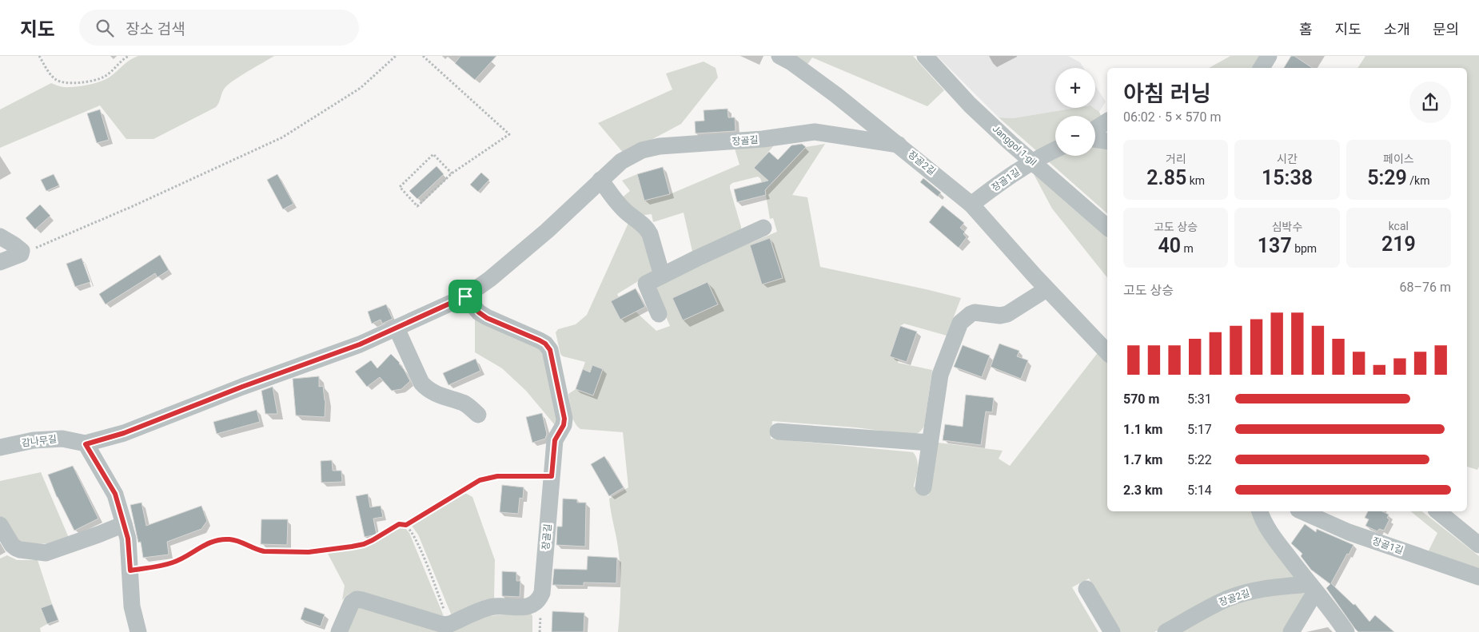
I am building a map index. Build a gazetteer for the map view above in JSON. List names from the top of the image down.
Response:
{
  "streets": {
    "street": [
      "장골길",
      "Janggol 1-gil",
      "장골2길",
      "장골1길",
      "감나무길"
    ]
  },
  "crossings": [
    ["장골길", "장골2길"],
    ["장골길", "감나무길"],
    ["Janggol 1-gil", "장골1길"],
    ["장골2길", "장골1길"]
  ],
  "page": {
    "header": "지도",
    "search": "장소 검색",
    "nav": [
      "홈",
      "지도",
      "소개",
      "문의"
    ],
    "map_buttons": ["+", "−"],
    "heading": ["아침 러닝", "06:02 · 5 × 570 m"],
    "stats": [
      ["거리", "2.85 km"],
      ["시간", "15:38"],
      ["페이스", "5:29 /km"],
      ["고도 상승", "40 m"],
      ["심박수", "137 bpm"],
      ["kcal", "219"]
    ],
    "chart": ["고도 상승", "68–76 m"],
    "list": [
      {
        "name": "570 m",
        "note": "5:31"
      },
      {
        "name": "1.1 km",
        "note": "5:17"
      },
      {
        "name": "1.7 km",
        "note": "5:22"
      },
      {
        "name": "2.3 km",
        "note": "5:14"
      }
    ]
  }
}
